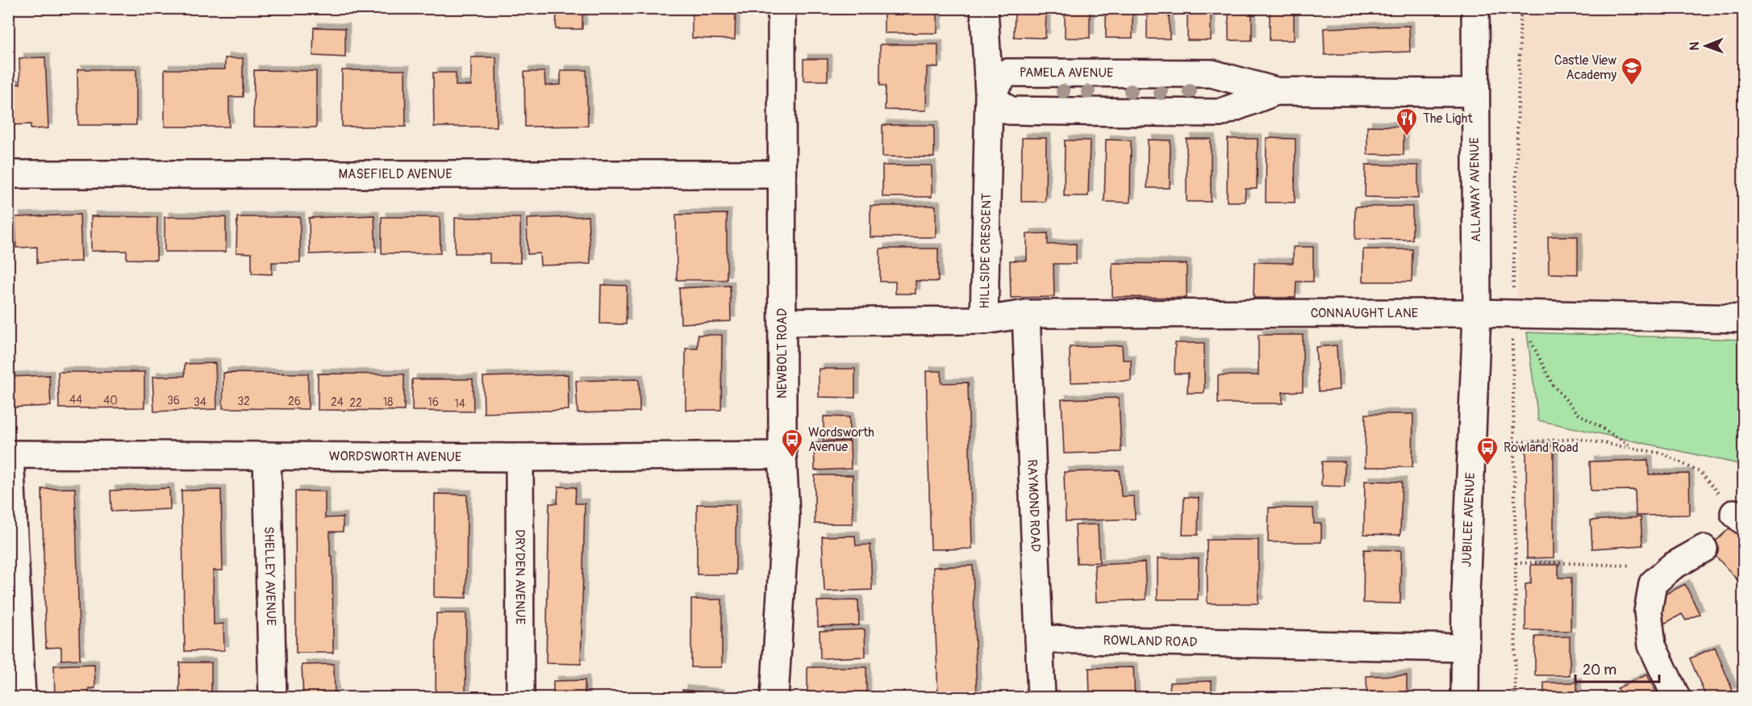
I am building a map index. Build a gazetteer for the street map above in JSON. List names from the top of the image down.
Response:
{
  "streets": {
    "street": [
      "PAMELA AVENUE",
      "MASEFIELD AVENUE",
      "ALLAWAY AVENUE",
      "HILLSIDE CRESCENT",
      "CONNAUGHT LANE",
      "NEWBOLT ROAD",
      "WORDSWORTH AVENUE",
      "RAYMOND ROAD",
      "JUBILEE AVENUE",
      "SHELLEY AVENUE",
      "DRYDEN AVENUE",
      "ROWLAND ROAD"
    ]
  },
  "crossings": [
    ["PAMELA AVENUE", "ALLAWAY AVENUE"],
    ["PAMELA AVENUE", "HILLSIDE CRESCENT"],
    ["MASEFIELD AVENUE", "NEWBOLT ROAD"],
    ["ALLAWAY AVENUE", "CONNAUGHT LANE"],
    ["ALLAWAY AVENUE", "JUBILEE AVENUE"],
    ["HILLSIDE CRESCENT", "CONNAUGHT LANE"],
    ["HILLSIDE CRESCENT", "NEWBOLT ROAD"],
    ["CONNAUGHT LANE", "RAYMOND ROAD"],
    ["CONNAUGHT LANE", "JUBILEE AVENUE"],
    ["NEWBOLT ROAD", "WORDSWORTH AVENUE"],
    ["WORDSWORTH AVENUE", "SHELLEY AVENUE"],
    ["WORDSWORTH AVENUE", "DRYDEN AVENUE"],
    ["RAYMOND ROAD", "ROWLAND ROAD"],
    ["JUBILEE AVENUE", "ROWLAND ROAD"]
  ],
  "places": {
    "school or university": ["Castle View Academy"],
    "restaurant": ["The Light"],
    "bus stop": ["Wordsworth Avenue", "Rowland Road"]
  },
  "house_numbers": [
    "44",
    "40",
    "36",
    "32",
    "26",
    "34",
    "24",
    "18",
    "16",
    "22",
    "14"
  ],
  "scale_bar": "20 m",
  "north": "left"
}
